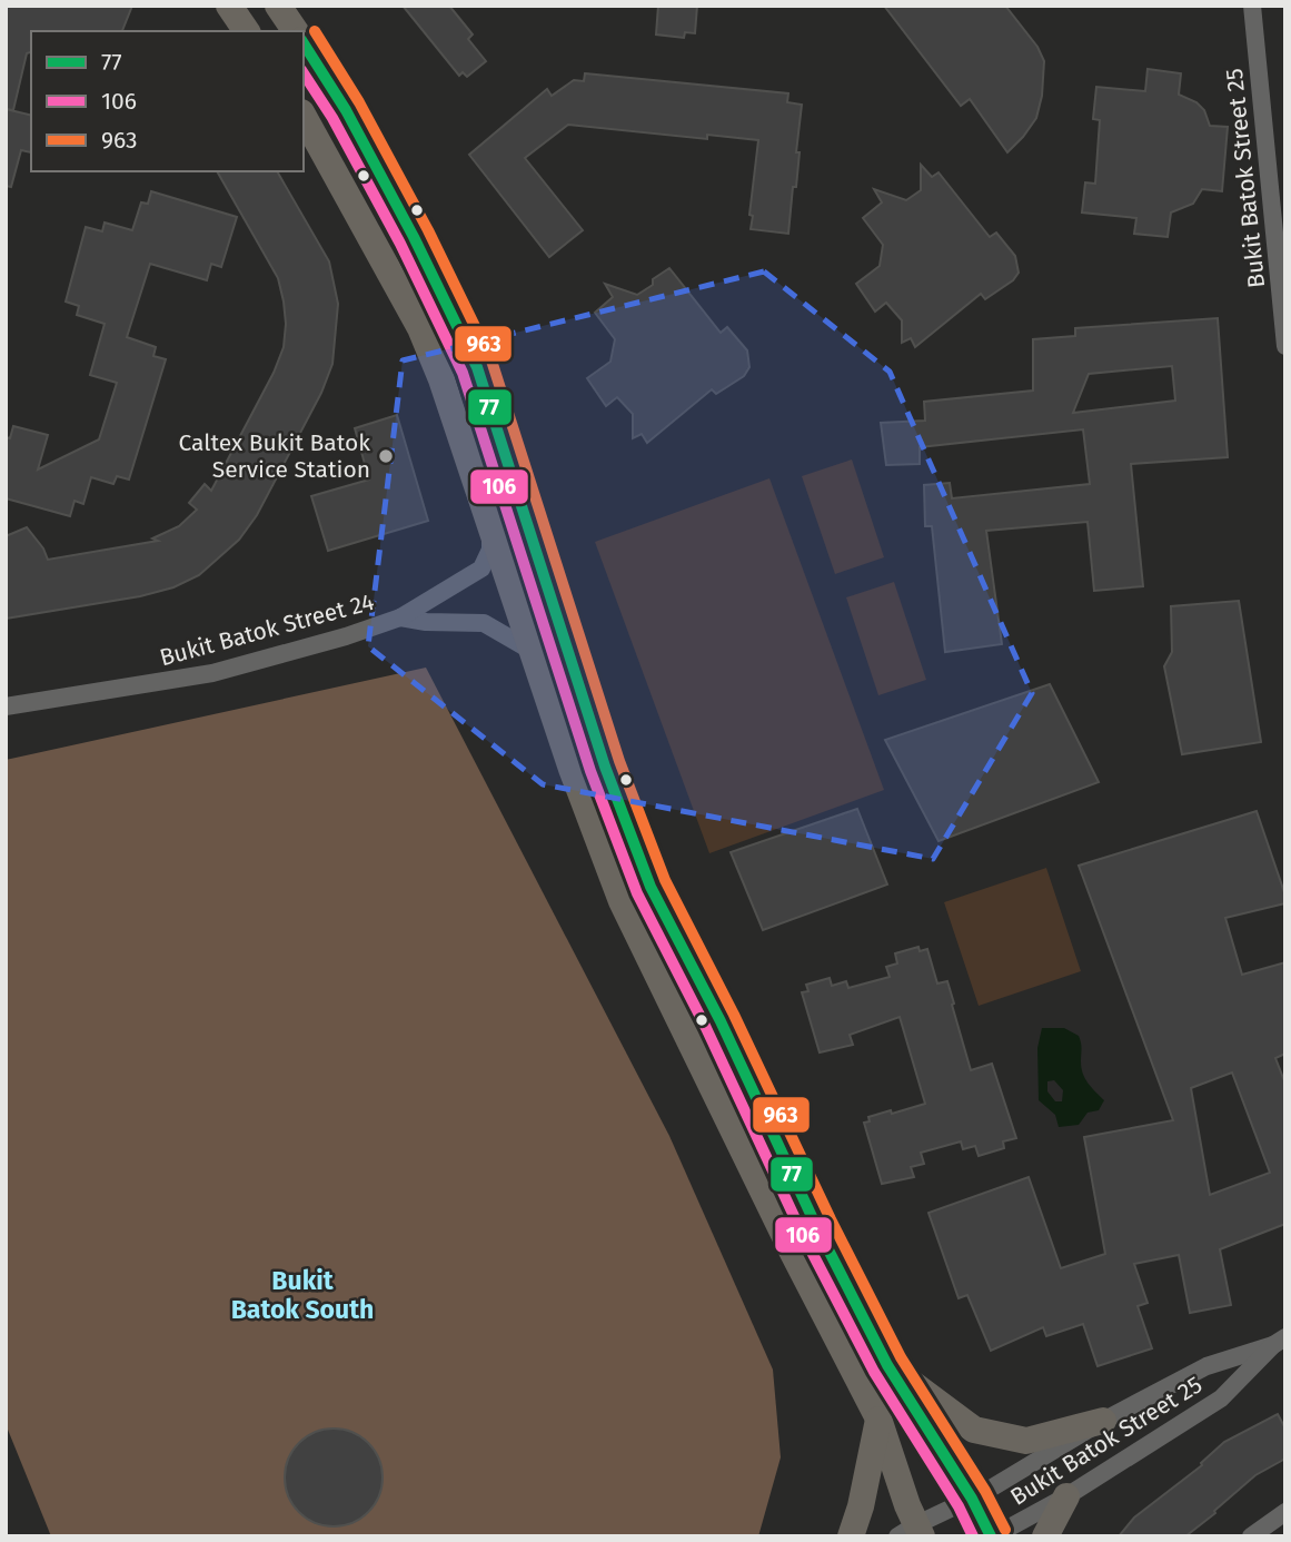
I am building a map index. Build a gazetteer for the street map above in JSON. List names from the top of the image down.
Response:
{
  "streets": {
    "street": ["Bukit Batok Street 25", "Bukit Batok Street 24"]
  },
  "districts": ["Bukit Batok South"],
  "places": ["Caltex Bukit Batok Service Station"],
  "lines": ["transit line 963", "transit line 77", "transit line 106"],
  "legend": ["77", "106", "963"]
}
